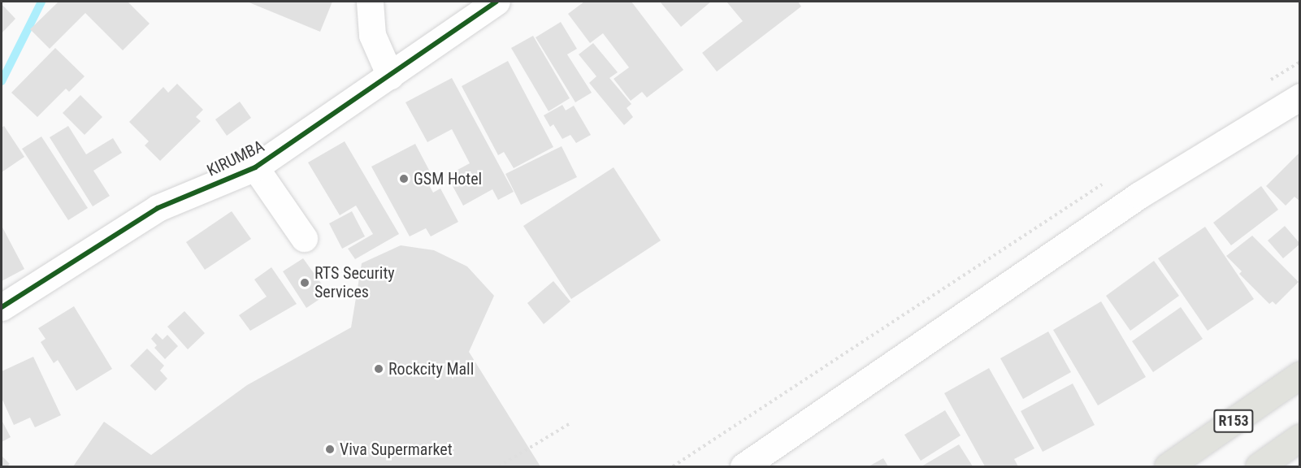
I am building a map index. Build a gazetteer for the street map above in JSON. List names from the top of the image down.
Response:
{
  "streets": {
    "main road": ["R153"],
    "street": ["KIRUMBA"]
  },
  "places": [
    "GSM Hotel",
    "RTS Security Services",
    "Rockcity Mall",
    "Viva Supermarket"
  ]
}
